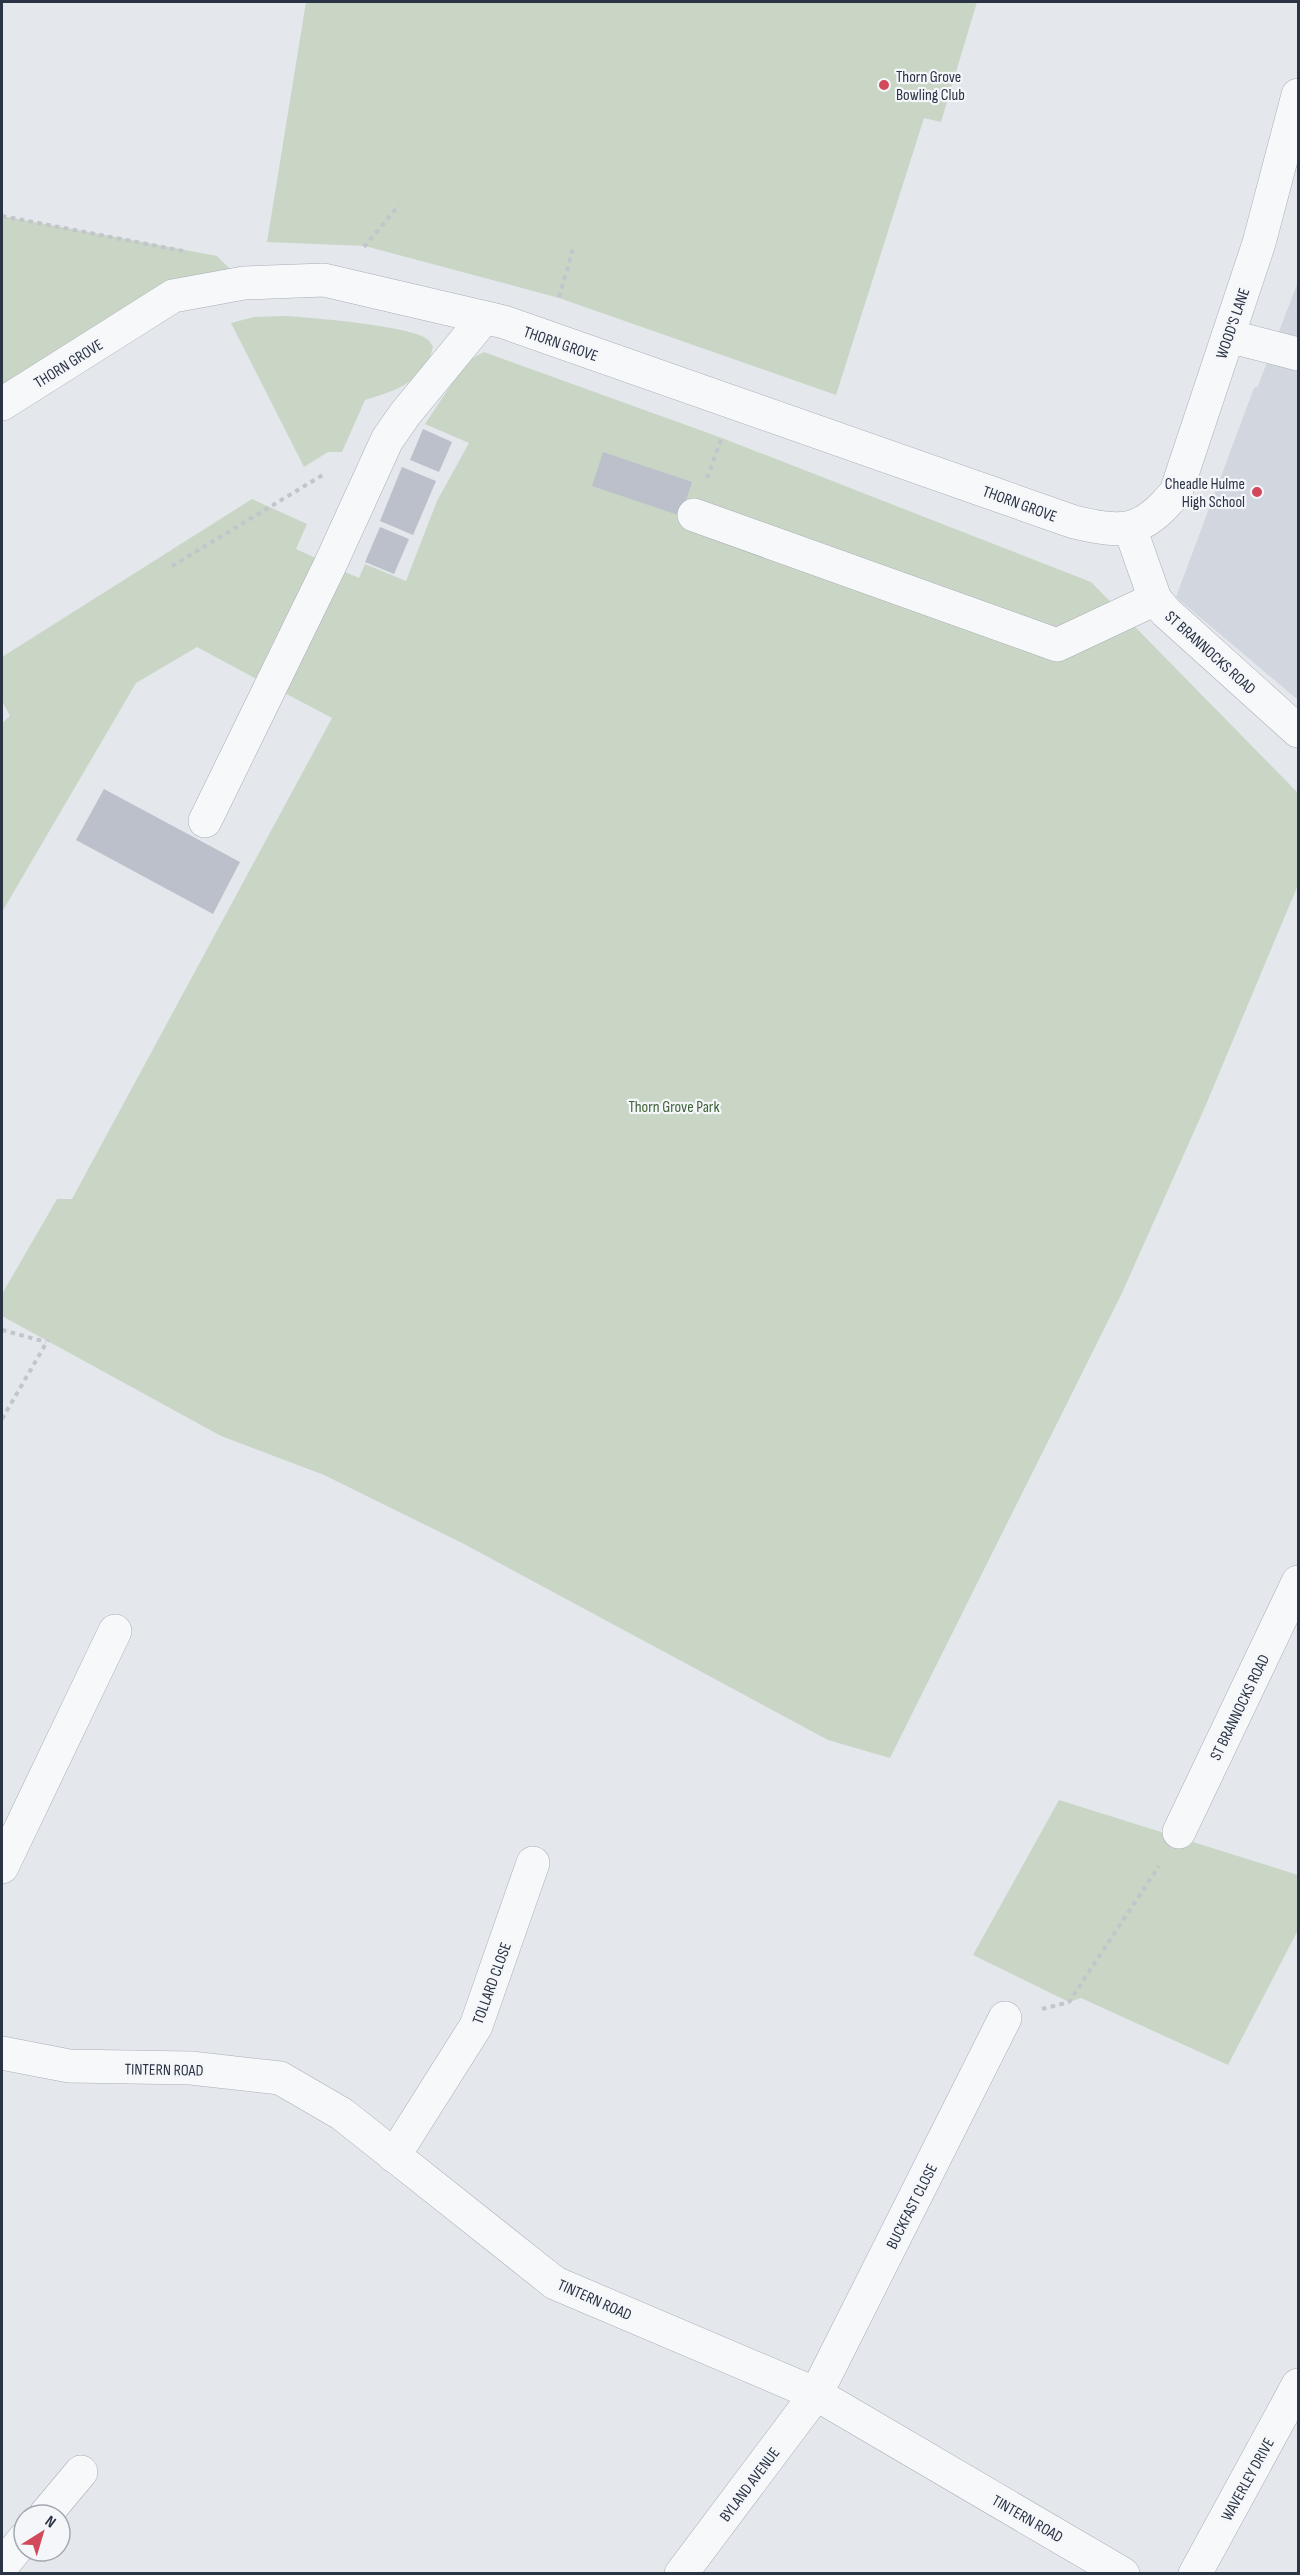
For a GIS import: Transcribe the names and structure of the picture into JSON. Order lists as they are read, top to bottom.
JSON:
{
  "streets": {
    "street": [
      "WOOD'S LANE",
      "THORN GROVE",
      "ST BRANNOCKS ROAD",
      "TOLLARD CLOSE",
      "TINTERN ROAD",
      "BUCKFAST CLOSE",
      "WAVERLEY DRIVE",
      "BYLAND AVENUE"
    ]
  },
  "crossings": [
    ["WOOD'S LANE", "THORN GROVE"],
    ["WOOD'S LANE", "ST BRANNOCKS ROAD"],
    ["THORN GROVE", "ST BRANNOCKS ROAD"],
    ["TOLLARD CLOSE", "TINTERN ROAD"],
    ["TINTERN ROAD", "BUCKFAST CLOSE"],
    ["TINTERN ROAD", "BYLAND AVENUE"],
    ["BUCKFAST CLOSE", "BYLAND AVENUE"]
  ],
  "parks": ["Thorn Grove Park"],
  "places": ["Thorn Grove Bowling Club", "Cheadle Hulme High School"],
  "north": "top right"
}
